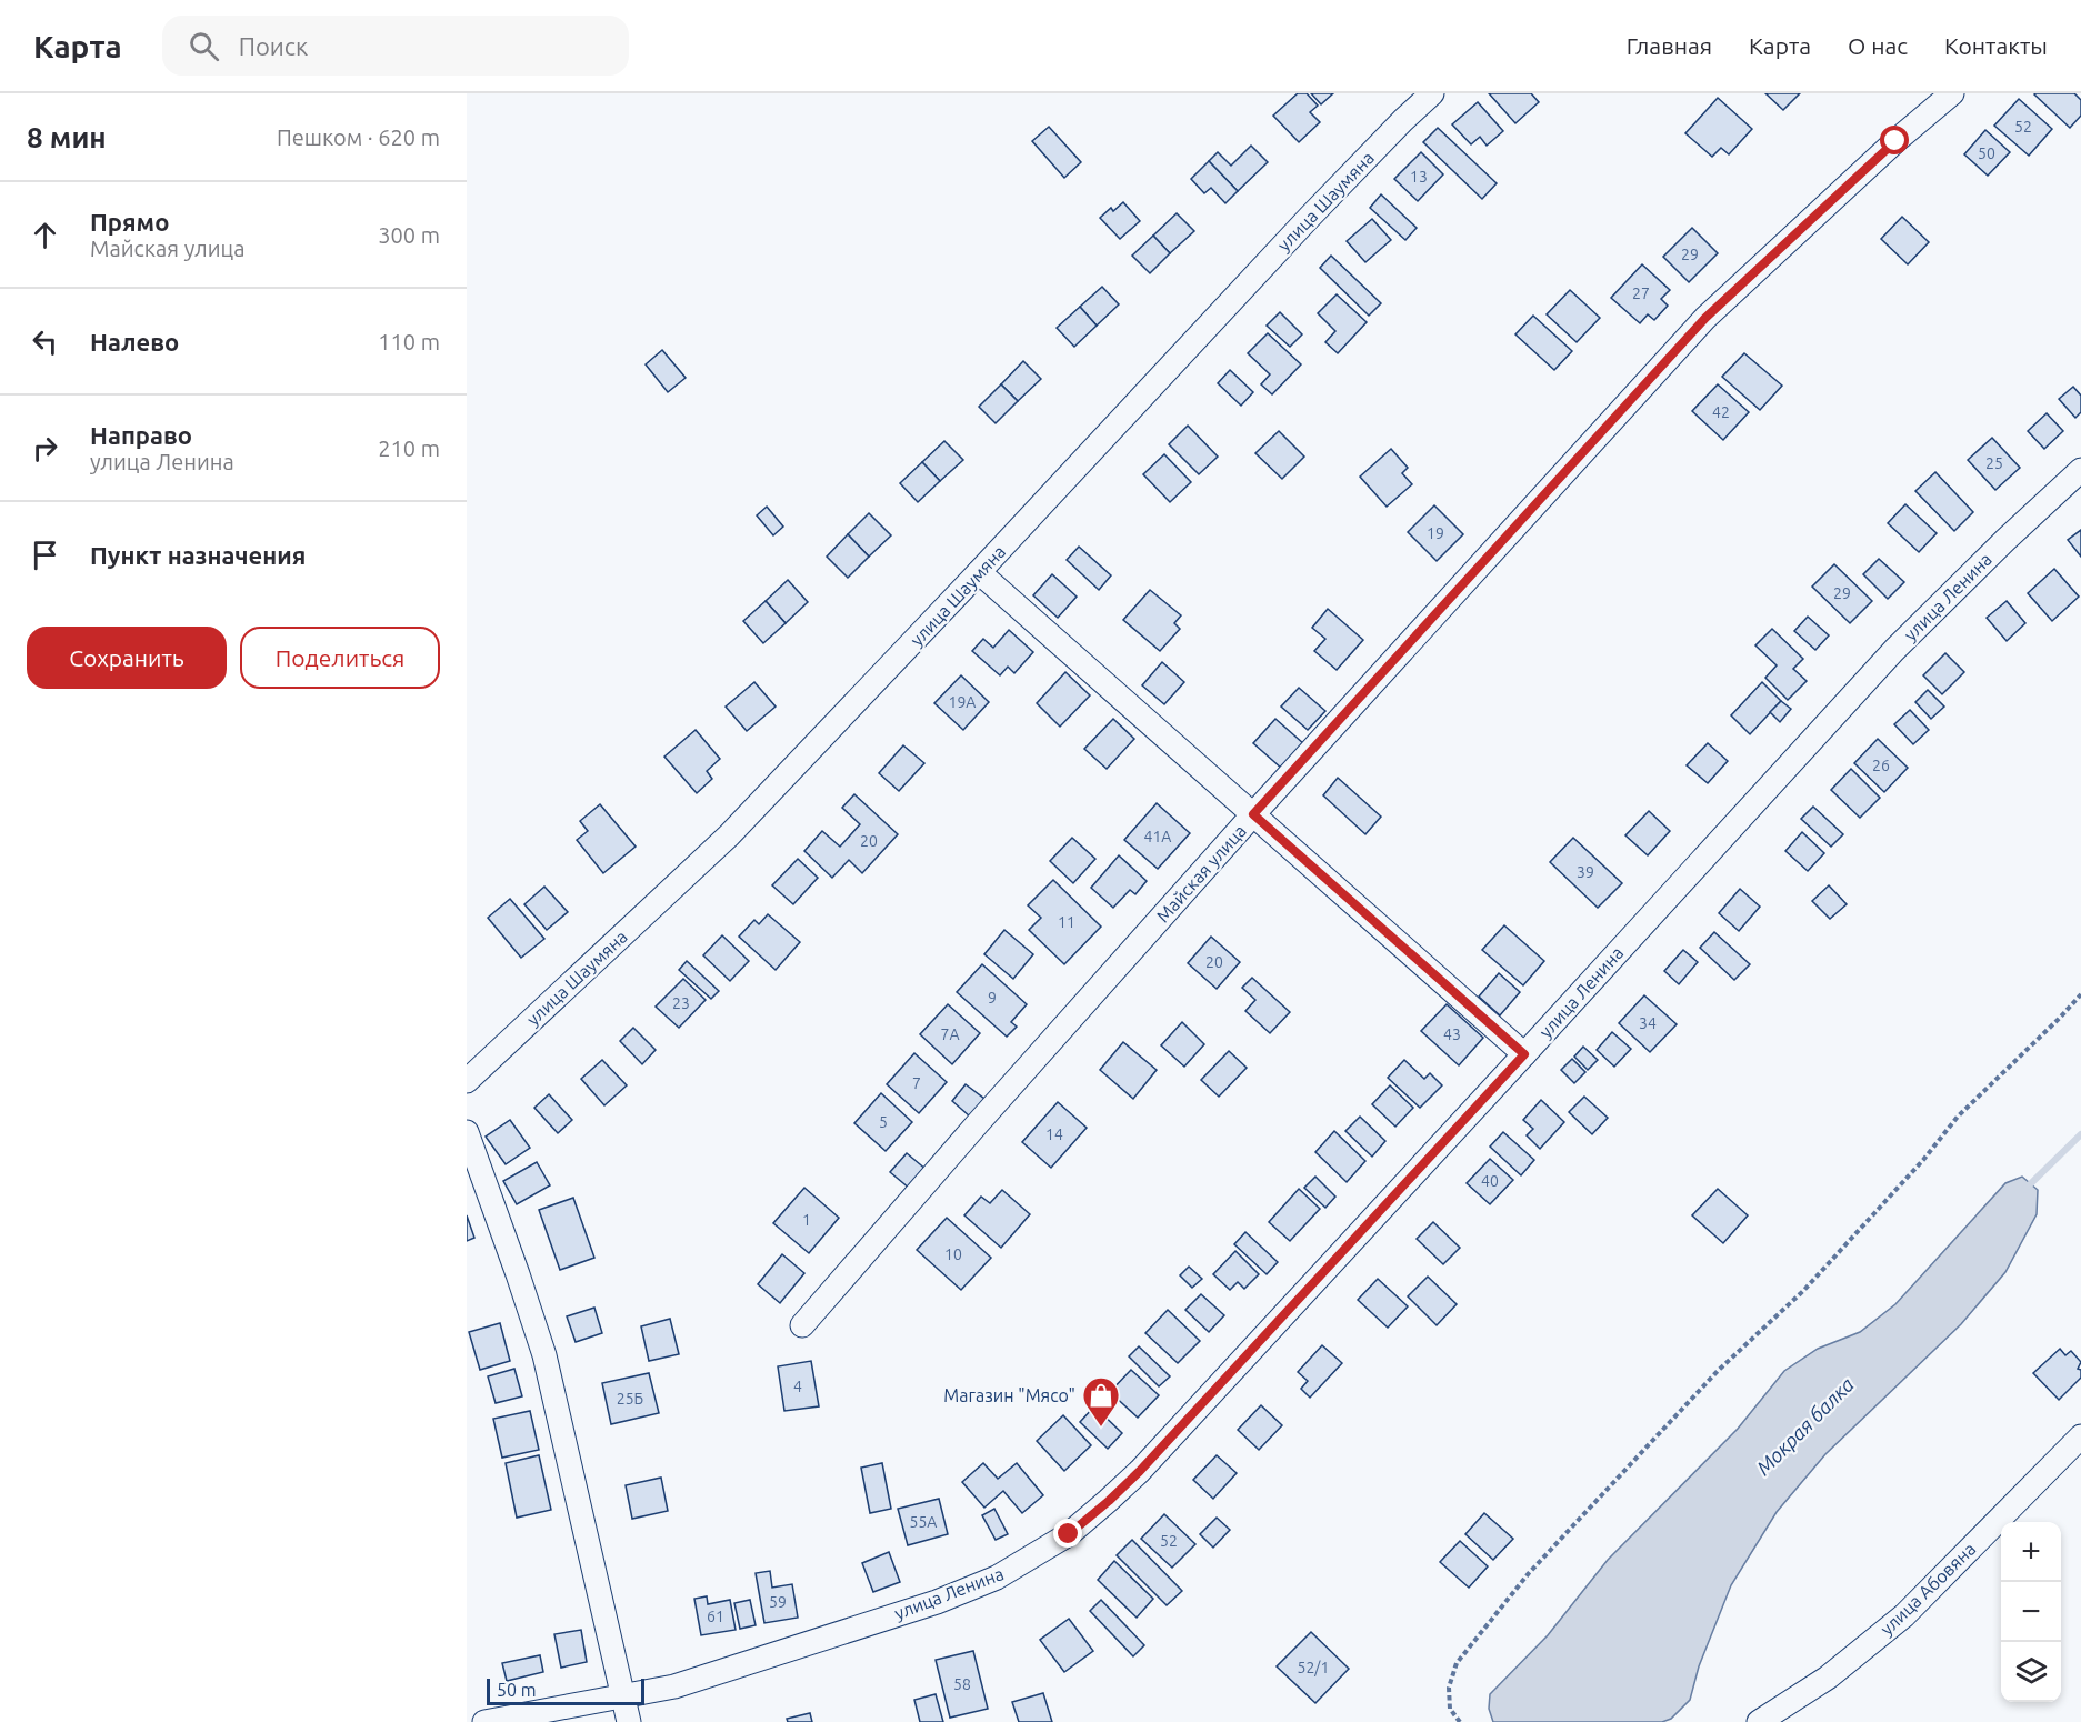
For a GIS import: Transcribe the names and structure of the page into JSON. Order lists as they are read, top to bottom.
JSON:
{
  "streets": {
    "street": [
      "улица Шаумяна",
      "улица Ленина",
      "Майская улица",
      "улица Абовяна"
    ]
  },
  "water": ["Мокрая балка"],
  "places": {
    "shop": ["Магазин \"Мясо\""]
  },
  "house_numbers": [
    "52",
    "50",
    "13",
    "29",
    "27",
    "42",
    "25",
    "19",
    "29",
    "19А",
    "26",
    "41А",
    "20",
    "39",
    "11",
    "20",
    "9",
    "23",
    "34",
    "7А",
    "43",
    "7",
    "5",
    "14",
    "40",
    "1",
    "10",
    "4",
    "25Б",
    "55А",
    "52",
    "59",
    "61",
    "52/1",
    "58"
  ],
  "scale_bar": "50 m",
  "page": {
    "header": "Карта",
    "search": "Поиск",
    "nav": [
      "Главная",
      "Карта",
      "О нас",
      "Контакты"
    ],
    "heading": ["8 мин", "Пешком · 620 m"],
    "list": [
      ["Прямо", "Майская улица", "300 m"],
      ["Налево", "110 m"],
      ["Направо", "улица Ленина", "210 m"],
      "Пункт назначения"
    ],
    "buttons": ["Сохранить", "Поделиться"],
    "map_buttons": ["+", "−"],
    "scale": "50 m"
  }
}
